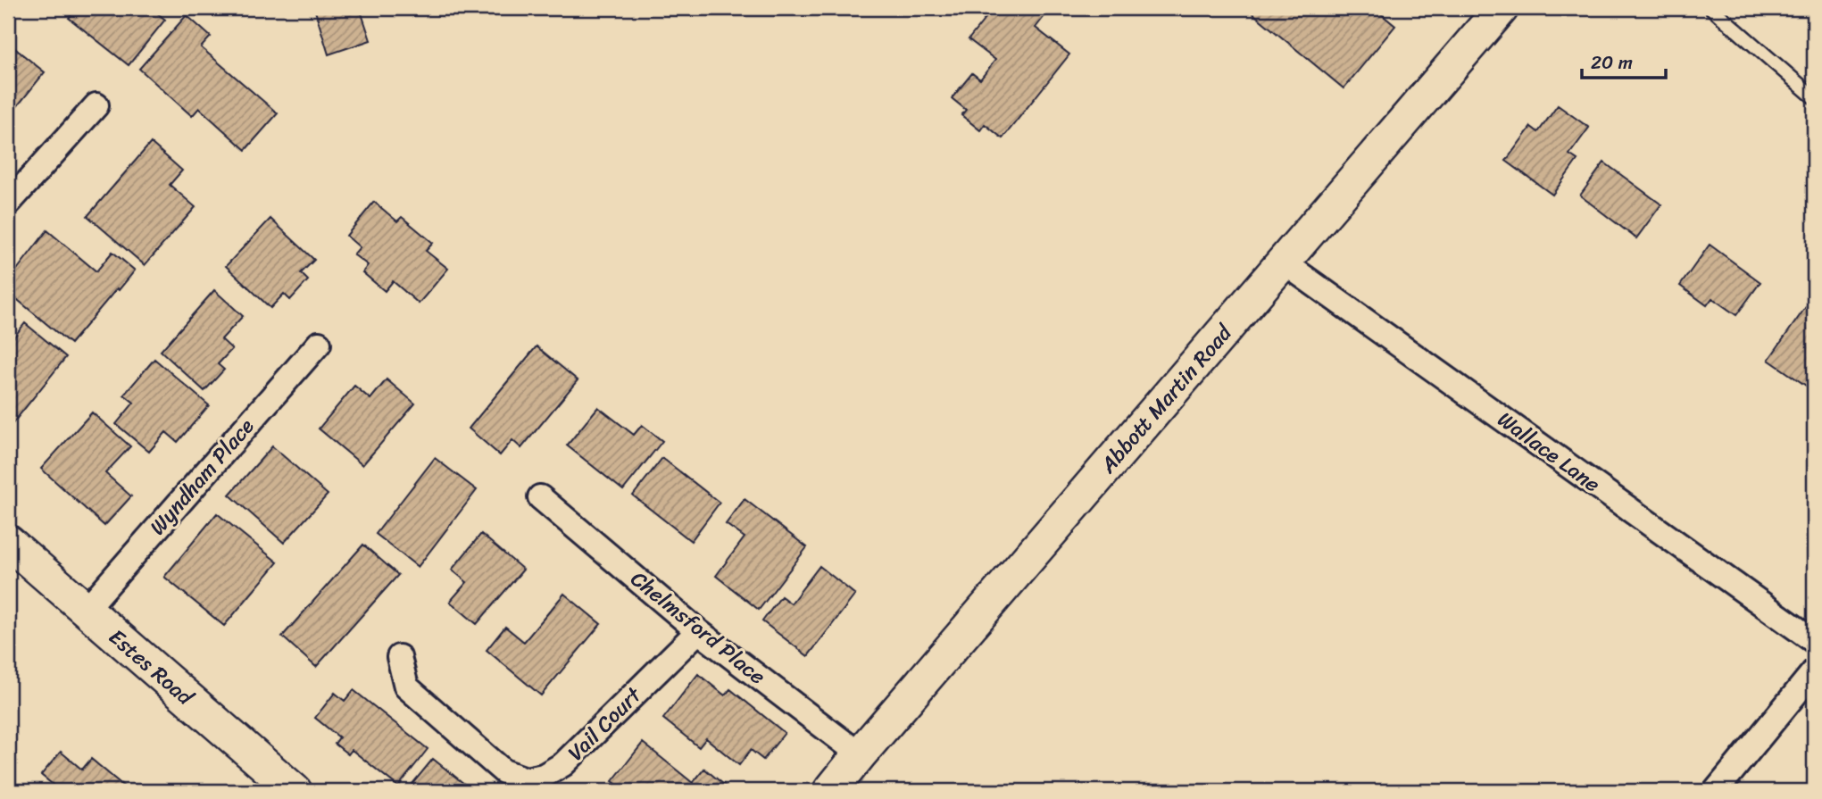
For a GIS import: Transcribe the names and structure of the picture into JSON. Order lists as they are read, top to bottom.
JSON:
{
  "streets": {
    "main road": ["Abbott Martin Road", "Estes Road"],
    "street": [
      "Wallace Lane",
      "Wyndham Place",
      "Chelmsford Place",
      "Vail Court"
    ]
  },
  "crossings": [
    ["Abbott Martin Road", "Wallace Lane"],
    ["Abbott Martin Road", "Chelmsford Place"],
    ["Wyndham Place", "Estes Road"],
    ["Chelmsford Place", "Vail Court"]
  ],
  "scale_bar": "20 m"
}
